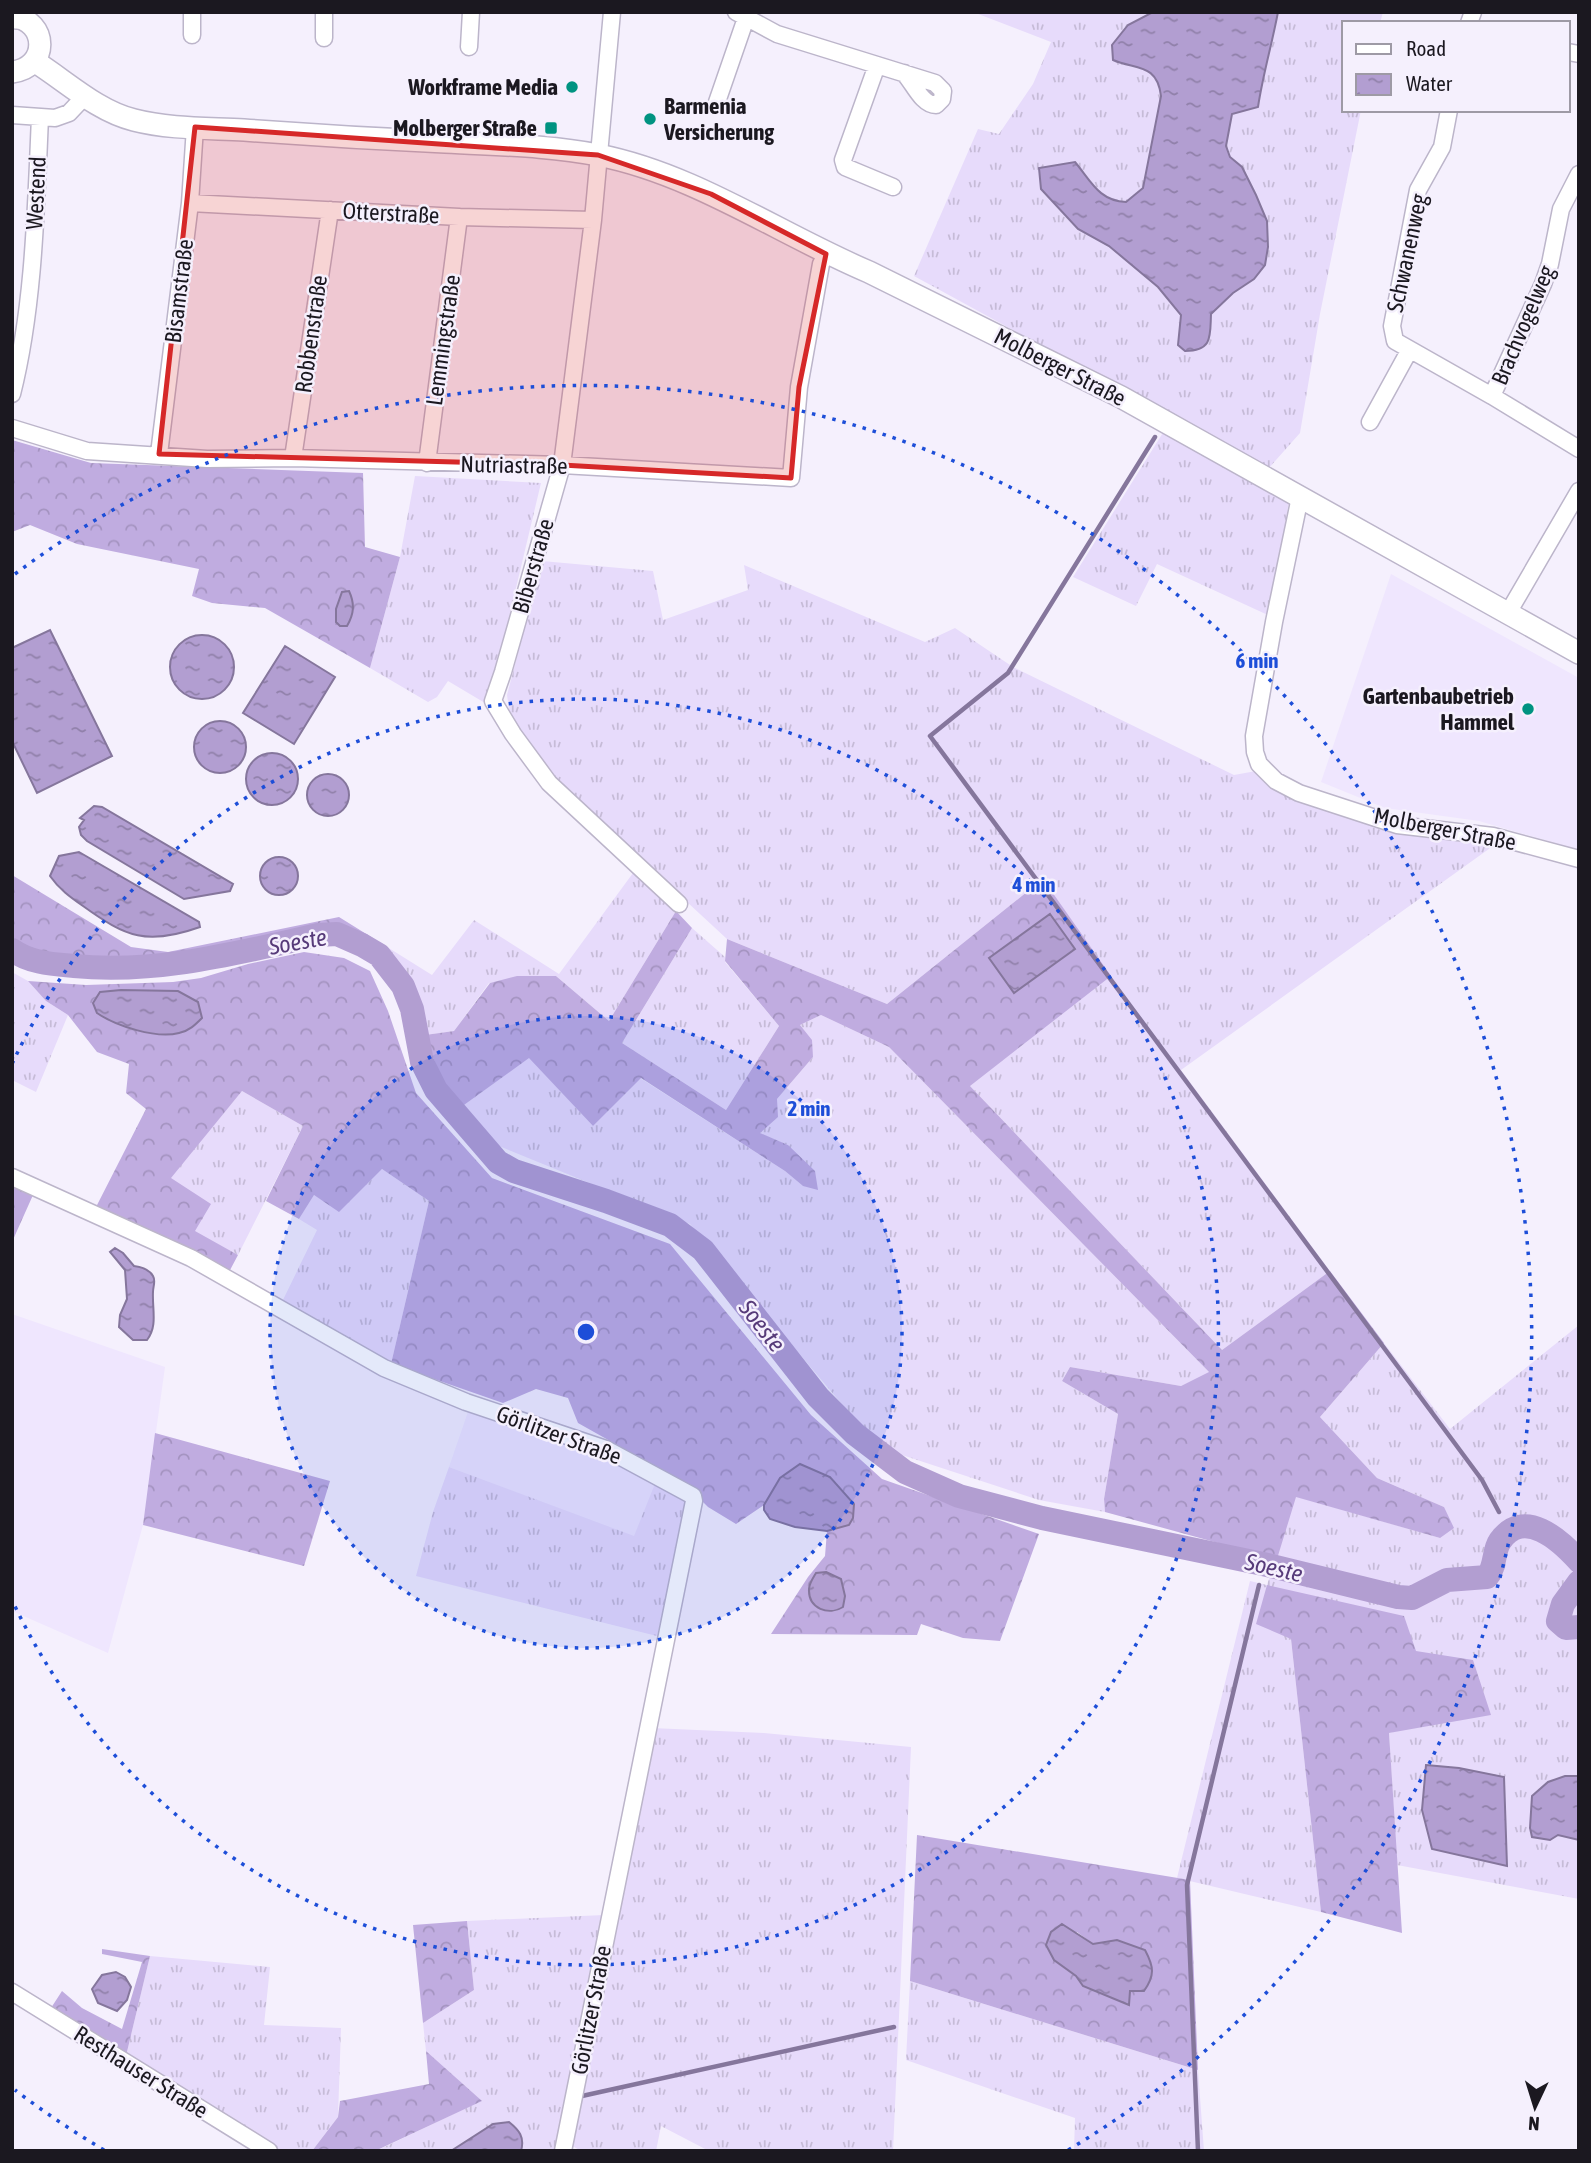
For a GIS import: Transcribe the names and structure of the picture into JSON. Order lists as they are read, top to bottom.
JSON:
{
  "streets": {
    "main road": ["Molberger Straße"],
    "street": [
      "Westend",
      "Otterstraße",
      "Schwanenweg",
      "Bisamstraße",
      "Brachvogelweg",
      "Robbenstraße",
      "Lemmingstraße",
      "Nutriastraße",
      "Biberstraße",
      "Görlitzer Straße",
      "Resthauser Straße"
    ]
  },
  "crossings": [
    ["Otterstraße", "Bisamstraße"],
    ["Otterstraße", "Robbenstraße"],
    ["Otterstraße", "Lemmingstraße"],
    ["Otterstraße", "Biberstraße"],
    ["Bisamstraße", "Molberger Straße"],
    ["Bisamstraße", "Nutriastraße"],
    ["Robbenstraße", "Nutriastraße"],
    ["Lemmingstraße", "Nutriastraße"],
    ["Molberger Straße", "Nutriastraße"],
    ["Molberger Straße", "Biberstraße"],
    ["Nutriastraße", "Biberstraße"]
  ],
  "water": ["Soeste"],
  "places": {
    "other": ["Workframe Media", "Barmenia Versicherung", "Gartenbaubetrieb Hammel"],
    "transit": ["Molberger Straße"]
  },
  "legend": ["Road", "Water"],
  "north": "bottom",
  "rings": ["6 min", "4 min", "2 min"]
}
